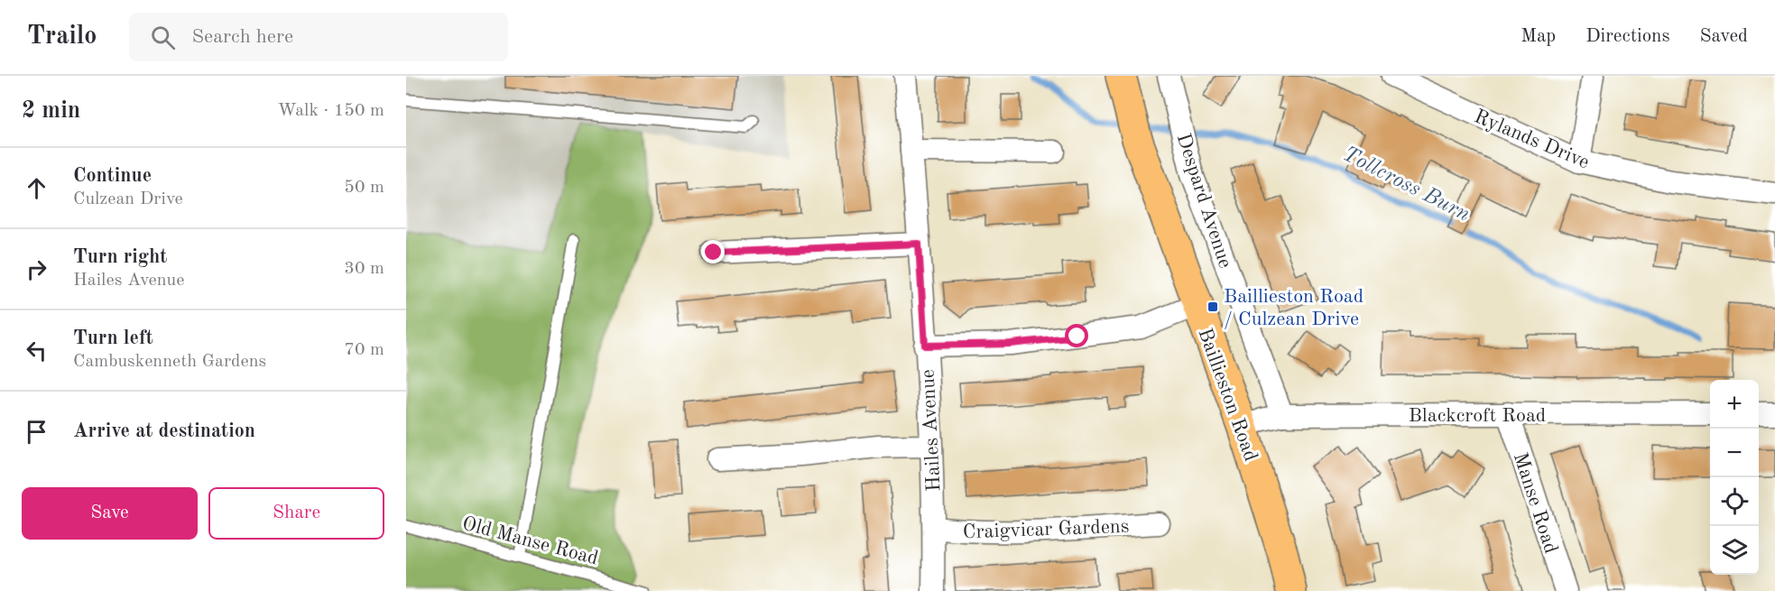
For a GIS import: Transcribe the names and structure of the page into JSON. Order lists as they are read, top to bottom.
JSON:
{
  "streets": {
    "main road": ["Baillieston Road"],
    "street": [
      "Rylands Drive",
      "Despard Avenue",
      "Blackcroft Road",
      "Hailes Avenue",
      "Manse Road",
      "Craigvicar Gardens"
    ],
    "lane": ["Old Manse Road"]
  },
  "crossings": [
    ["Despard Avenue", "Blackcroft Road"],
    ["Baillieston Road", "Blackcroft Road"],
    ["Blackcroft Road", "Manse Road"],
    ["Hailes Avenue", "Craigvicar Gardens"]
  ],
  "water": ["Tollcross Burn"],
  "places": {
    "transit": ["Baillieston Road / Culzean Drive"]
  },
  "page": {
    "header": "Trailo",
    "search": "Search here",
    "nav": ["Map", "Directions", "Saved"],
    "heading": ["2 min", "Walk · 150 m"],
    "list": [
      ["Continue", "Culzean Drive", "50 m"],
      ["Turn right", "Hailes Avenue", "30 m"],
      ["Turn left", "Cambuskenneth Gardens", "70 m"],
      "Arrive at destination"
    ],
    "map_buttons": ["+", "−"],
    "buttons": ["Save", "Share"]
  }
}
